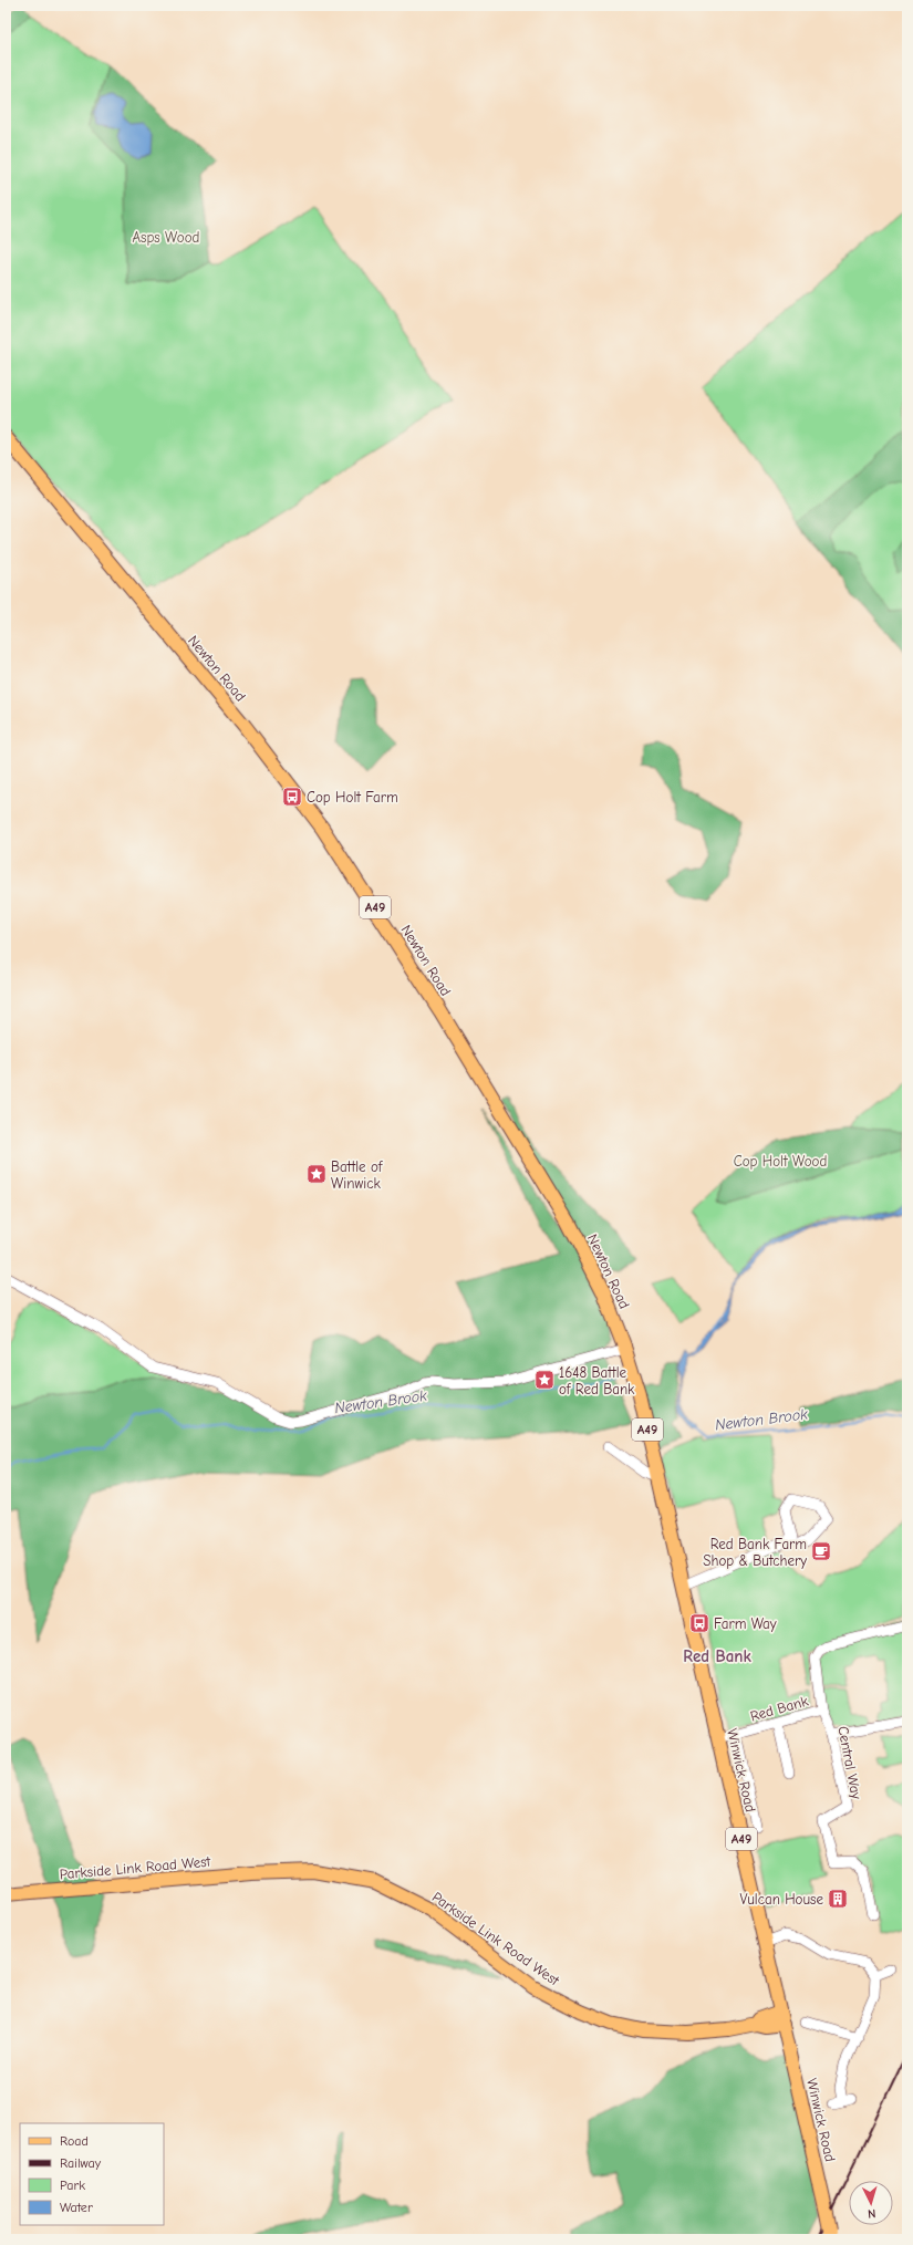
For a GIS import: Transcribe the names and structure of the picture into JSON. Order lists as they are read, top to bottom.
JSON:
{
  "streets": {
    "main road": [
      "Newton Road",
      "A49",
      "Winwick Road",
      "Parkside Link Road West"
    ],
    "street": ["Red Bank", "Central Way"]
  },
  "crossings": [
    ["Newton Road", "Winwick Road"],
    ["Red Bank", "Central Way"],
    ["Red Bank", "Winwick Road"],
    ["Winwick Road", "Parkside Link Road West"]
  ],
  "districts": ["Red Bank"],
  "water": ["Newton Brook"],
  "parks": ["Asps Wood", "Cop Holt Wood"],
  "places": {
    "bus stop": ["Cop Holt Farm", "Farm Way"],
    "place": ["Battle of Winwick", "1648 Battle of Red Bank"],
    "cafe": ["Red Bank Farm Shop & Butchery"],
    "building": ["Vulcan House"]
  },
  "legend": [
    "Road",
    "Railway",
    "Park",
    "Water"
  ],
  "north": "bottom"
}
